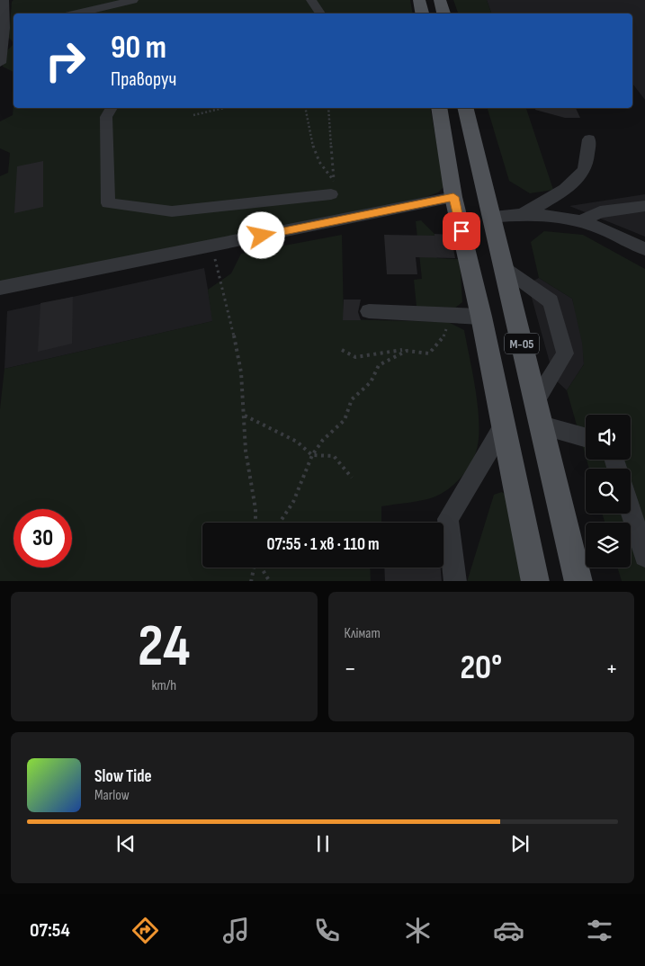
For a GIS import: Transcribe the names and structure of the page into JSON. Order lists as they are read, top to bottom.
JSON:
{
  "streets": {
    "main road": ["М-05"]
  },
  "page": {
    "turn": ["90 m", "Праворуч"],
    "limit": "30",
    "trip": "07:55 · 1 хв · 110 m",
    "tile": [
      ["24", "km/h"],
      "Клімат"
    ],
    "heat": ["−", "20°", "+"],
    "song": ["Slow Tide", "Marlow"],
    "tabs": "07:54"
  }
}
